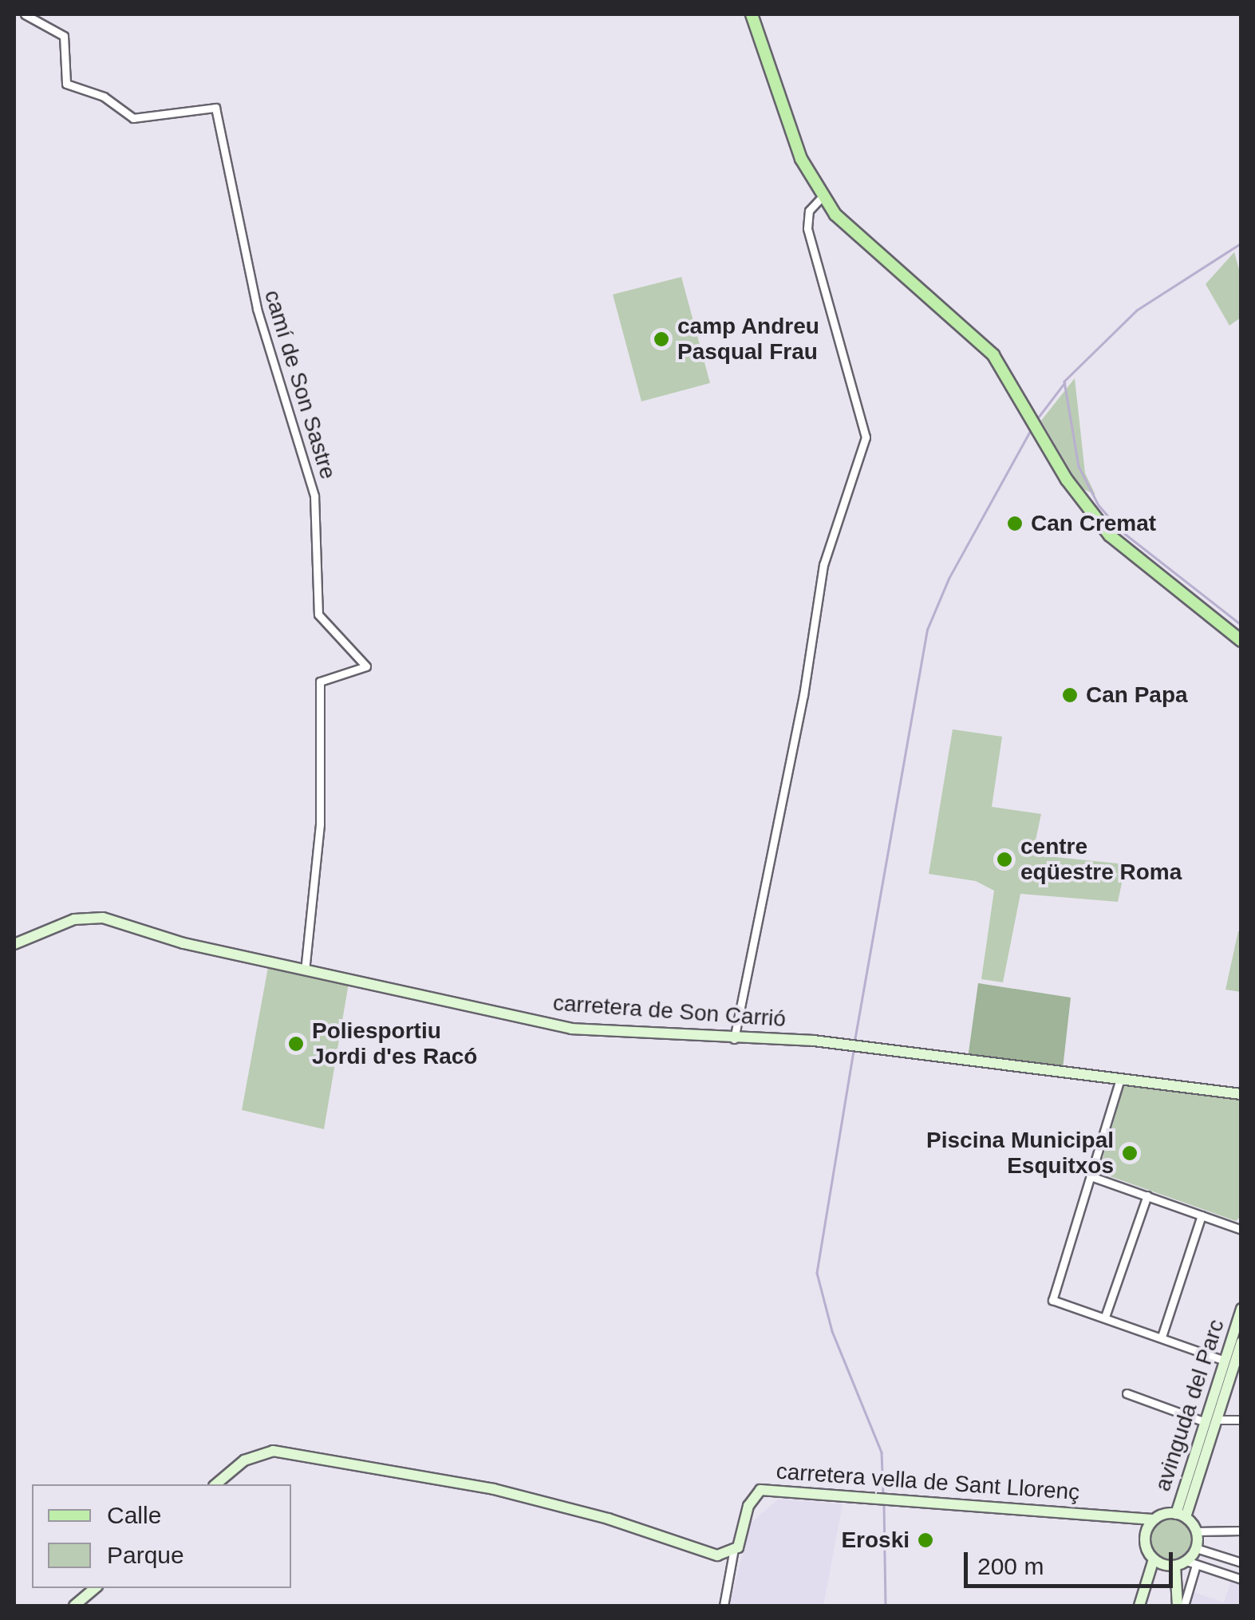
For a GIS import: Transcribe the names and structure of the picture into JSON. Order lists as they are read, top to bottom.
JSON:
{
  "streets": {
    "street": [
      "camí de Son Sastre",
      "carretera de Son Carrió",
      "avinguda del Parc",
      "carretera vella de Sant Llorenç"
    ]
  },
  "crossings": [
    ["camí de Son Sastre", "carretera de Son Carrió"],
    ["avinguda del Parc", "carretera vella de Sant Llorenç"]
  ],
  "places": [
    "camp Andreu Pasqual Frau",
    "Can Cremat",
    "Can Papa",
    "centre eqüestre Roma",
    "Poliesportiu Jordi d'es Racó",
    "Piscina Municipal Esquitxos",
    "Eroski"
  ],
  "legend": ["Calle", "Parque"],
  "scale_bar": "200 m"
}
